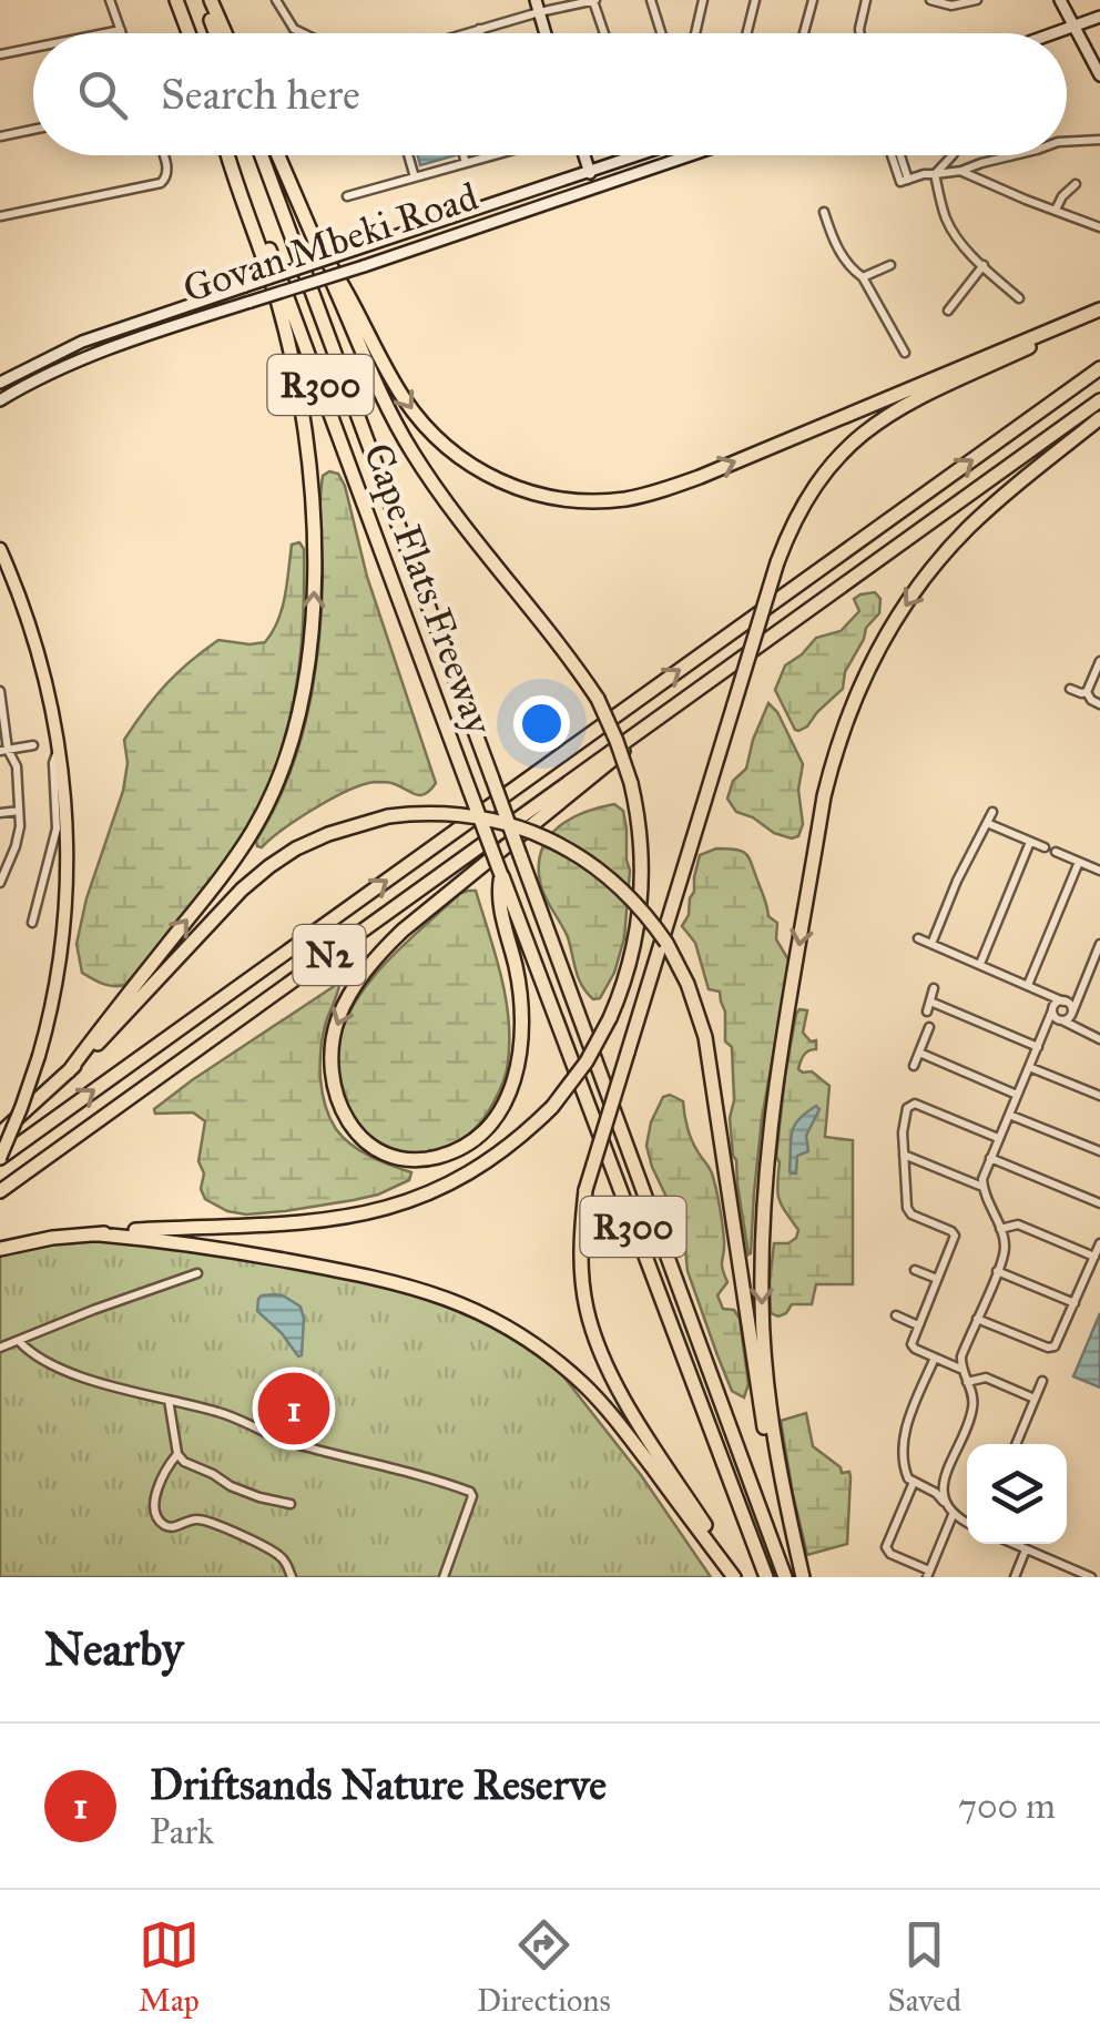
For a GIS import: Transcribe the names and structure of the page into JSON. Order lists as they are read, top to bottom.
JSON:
{
  "streets": {
    "highway": ["R300", "Cape Flats Freeway", "N2"],
    "main road": ["Govan Mbeki Road"]
  },
  "crossings": [
    ["R300", "Cape Flats Freeway"]
  ],
  "page": {
    "search": "Search here",
    "pins": "1",
    "heading": "Nearby",
    "list": [
      {
        "mark": "1",
        "name": "Driftsands Nature Reserve",
        "note": "Park",
        "value": "700 m"
      }
    ],
    "nav": ["Map", "Directions", "Saved"]
  }
}
